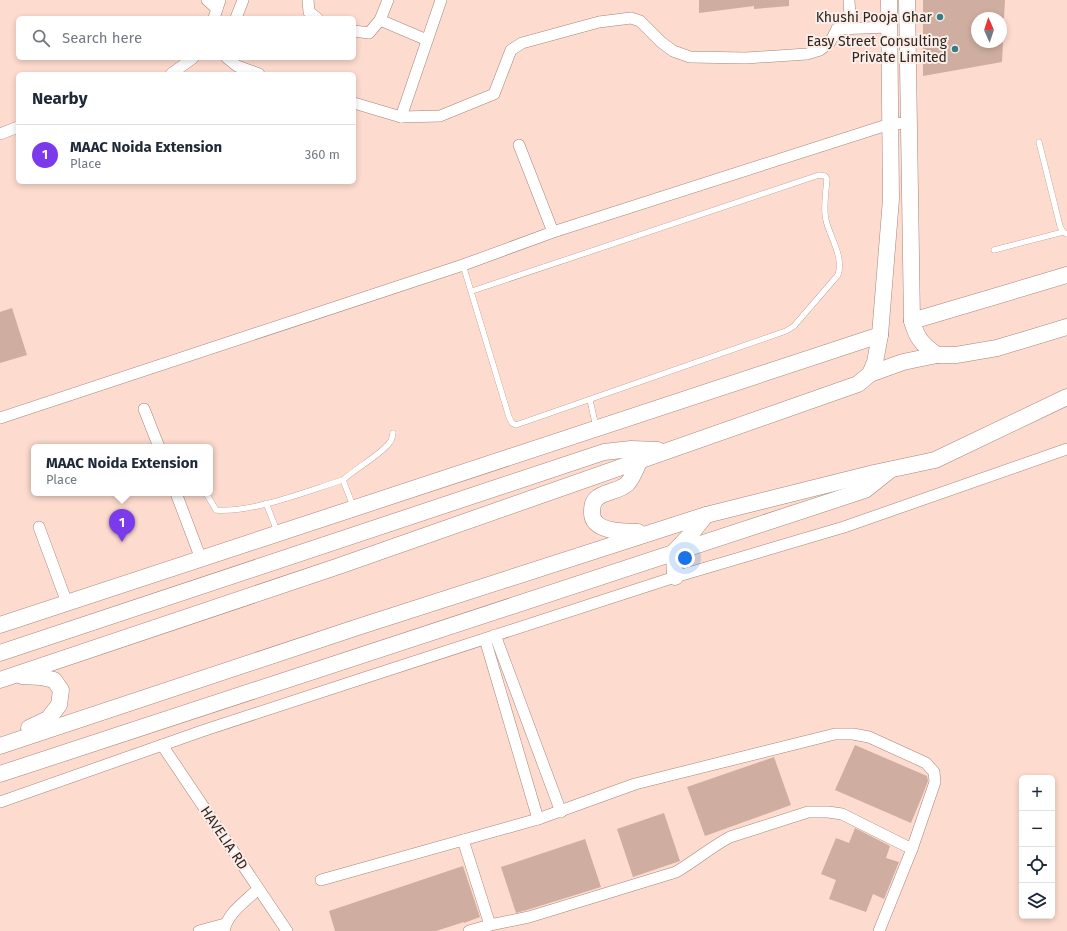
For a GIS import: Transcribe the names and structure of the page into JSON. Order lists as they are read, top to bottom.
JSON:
{
  "streets": {
    "street": ["HAVELIA RD"]
  },
  "places": ["Khushi Pooja Ghar", "Easy Street Consulting Private Limited"],
  "north": "top",
  "page": {
    "search": "Search here",
    "heading": "Nearby",
    "list": [
      {
        "mark": "1",
        "name": "MAAC Noida Extension",
        "note": "Place",
        "value": "360 m"
      }
    ],
    "popup": ["MAAC Noida Extension", "Place"],
    "pins": "1",
    "map_buttons": ["+", "−"]
  }
}
